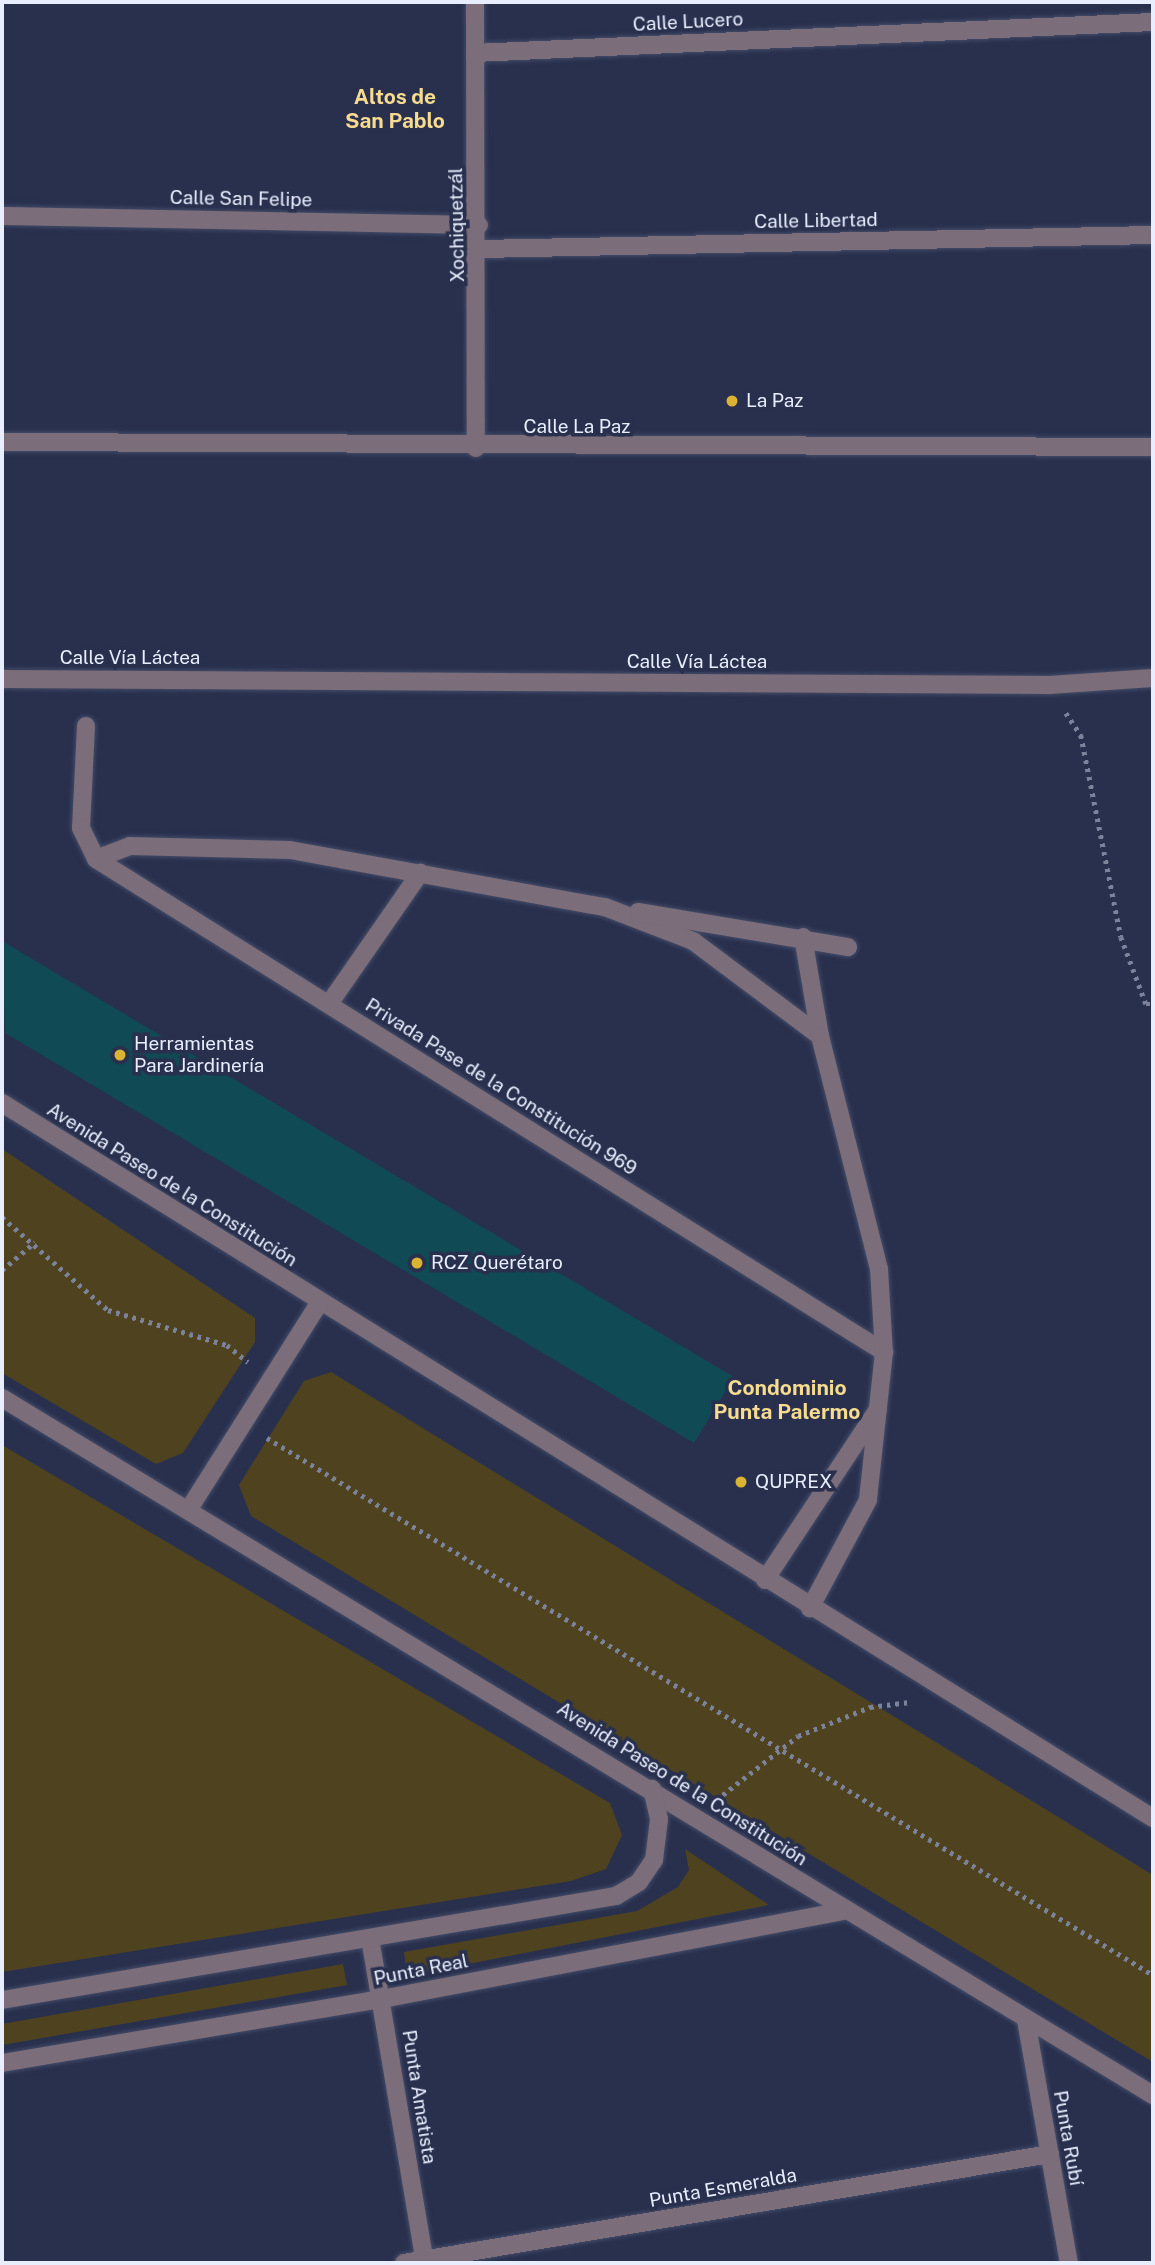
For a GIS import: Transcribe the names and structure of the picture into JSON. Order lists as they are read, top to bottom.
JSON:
{
  "streets": {
    "street": [
      "Calle Lucero",
      "Calle San Felipe",
      "Calle Libertad",
      "Xochiquetzál",
      "Calle La Paz",
      "Calle Vía Láctea",
      "Privada Pase de la Constitución 969",
      "Avenida Paseo de la Constitución",
      "Punta Real",
      "Punta Amatista",
      "Punta Rubí",
      "Punta Esmeralda"
    ]
  },
  "crossings": [
    ["Calle Lucero", "Xochiquetzál"],
    ["Calle San Felipe", "Xochiquetzál"],
    ["Calle Libertad", "Xochiquetzál"],
    ["Xochiquetzál", "Calle La Paz"],
    ["Avenida Paseo de la Constitución", "Punta Real"],
    ["Avenida Paseo de la Constitución", "Punta Rubí"],
    ["Punta Real", "Punta Amatista"],
    ["Punta Amatista", "Punta Esmeralda"],
    ["Punta Rubí", "Punta Esmeralda"]
  ],
  "districts": ["Altos de San Pablo", "Condominio Punta Palermo"],
  "places": [
    "La Paz",
    "Herramientas Para Jardinería",
    "RCZ Querétaro",
    "QUPREX"
  ]
}
